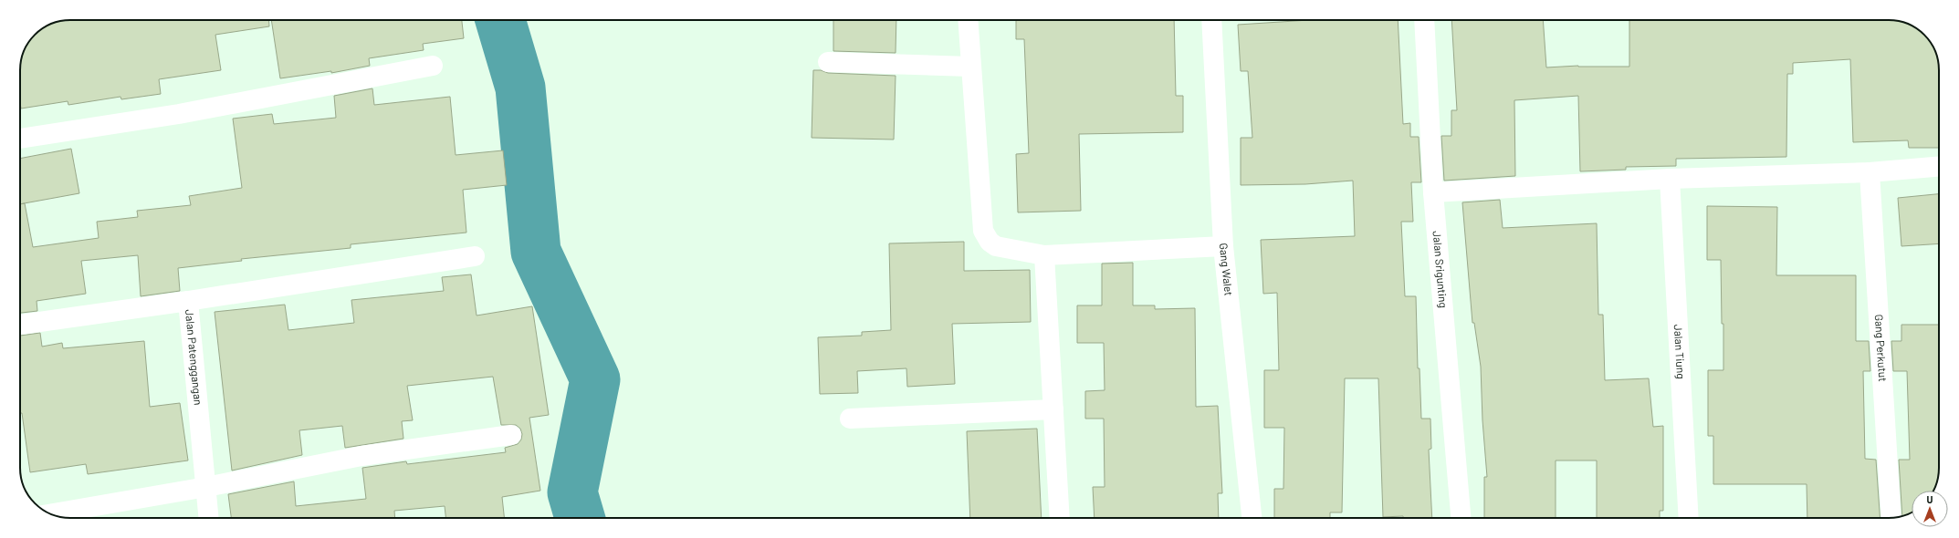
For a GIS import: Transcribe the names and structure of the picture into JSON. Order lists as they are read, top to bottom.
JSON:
{
  "streets": {
    "street": [
      "Gang Walet",
      "Jalan Srigunting",
      "Gang Perkutut",
      "Jalan Tiung",
      "Jalan Patenggangan"
    ]
  },
  "north": "top"
}
